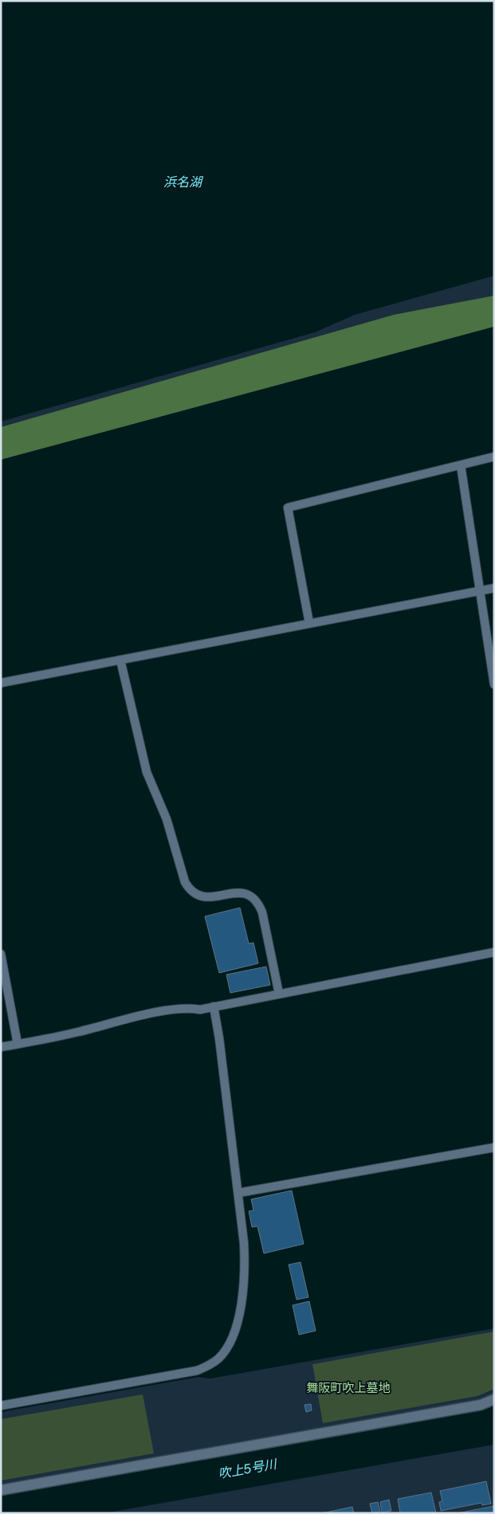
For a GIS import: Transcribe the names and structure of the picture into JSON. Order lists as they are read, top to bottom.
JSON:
{
  "water": ["浜名湖", "吹上5号川"],
  "parks": ["舞阪町吹上墓地"]
}
